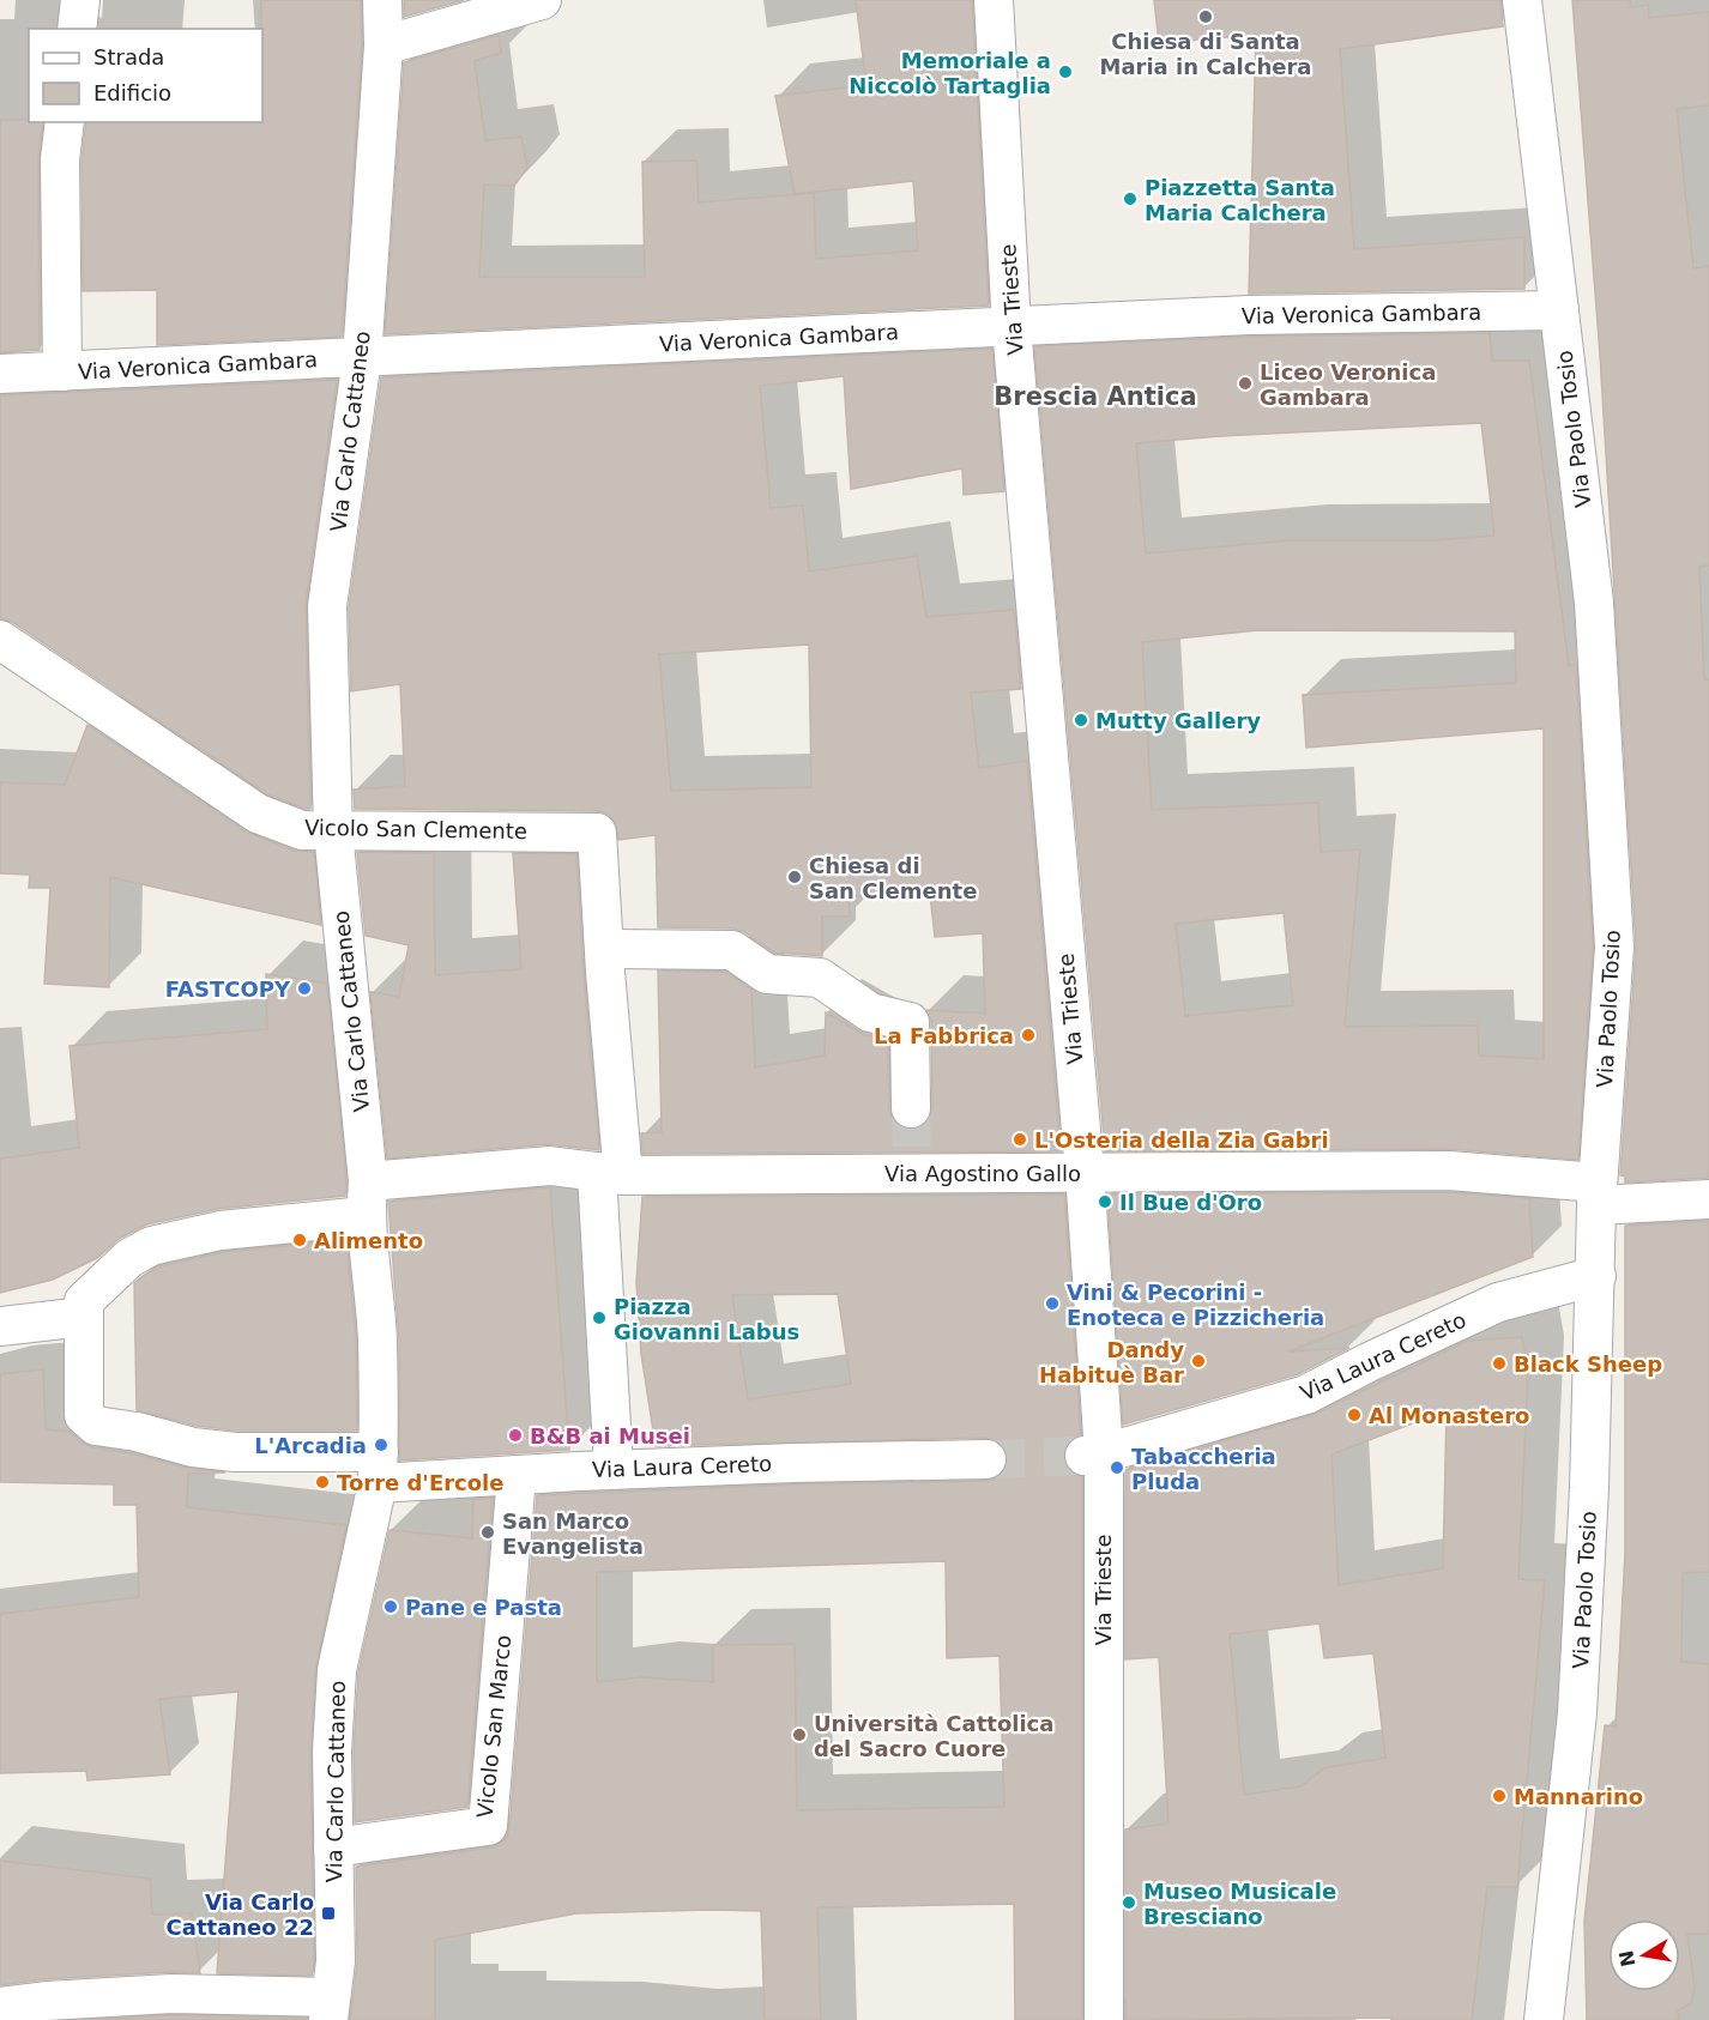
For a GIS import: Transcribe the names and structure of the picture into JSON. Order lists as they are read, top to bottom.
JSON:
{
  "streets": {
    "street": [
      "Via Trieste",
      "Via Veronica Gambara",
      "Via Paolo Tosio",
      "Via Carlo Cattaneo",
      "Vicolo San Clemente",
      "Via Agostino Gallo",
      "Via Laura Cereto",
      "Vicolo San Marco"
    ]
  },
  "crossings": [
    ["Via Trieste", "Via Veronica Gambara"],
    ["Via Trieste", "Via Agostino Gallo"],
    ["Via Trieste", "Via Laura Cereto"],
    ["Via Veronica Gambara", "Via Paolo Tosio"],
    ["Via Veronica Gambara", "Via Carlo Cattaneo"],
    ["Via Paolo Tosio", "Via Agostino Gallo"],
    ["Via Paolo Tosio", "Via Laura Cereto"],
    ["Via Carlo Cattaneo", "Vicolo San Clemente"],
    ["Via Carlo Cattaneo", "Via Agostino Gallo"],
    ["Via Carlo Cattaneo", "Via Laura Cereto"],
    ["Via Carlo Cattaneo", "Vicolo San Marco"],
    ["Vicolo San Clemente", "Via Agostino Gallo"],
    ["Via Agostino Gallo", "Via Laura Cereto"],
    ["Via Laura Cereto", "Vicolo San Marco"]
  ],
  "districts": ["Brescia Antica"],
  "places": {
    "other": [
      "Chiesa di Santa Maria in Calchera",
      "Memoriale a Niccolò Tartaglia",
      "Piazzetta Santa Maria Calchera",
      "Liceo Veronica Gambara",
      "Mutty Gallery",
      "Chiesa di San Clemente",
      "FASTCOPY",
      "La Fabbrica",
      "L'Osteria della Zia Gabri",
      "Il Bue d'Oro",
      "Alimento",
      "Vini & Pecorini - Enoteca e Pizzicheria",
      "Piazza Giovanni Labus",
      "Dandy Habituè Bar",
      "Black Sheep",
      "Al Monastero",
      "B&B ai Musei",
      "L'Arcadia",
      "Tabaccheria Pluda",
      "Torre d'Ercole",
      "San Marco Evangelista",
      "Pane e Pasta",
      "Università Cattolica del Sacro Cuore",
      "Mannarino",
      "Museo Musicale Bresciano"
    ],
    "transit": ["Via Carlo Cattaneo 22"]
  },
  "legend": ["Strada", "Edificio"],
  "north": "left"
}
